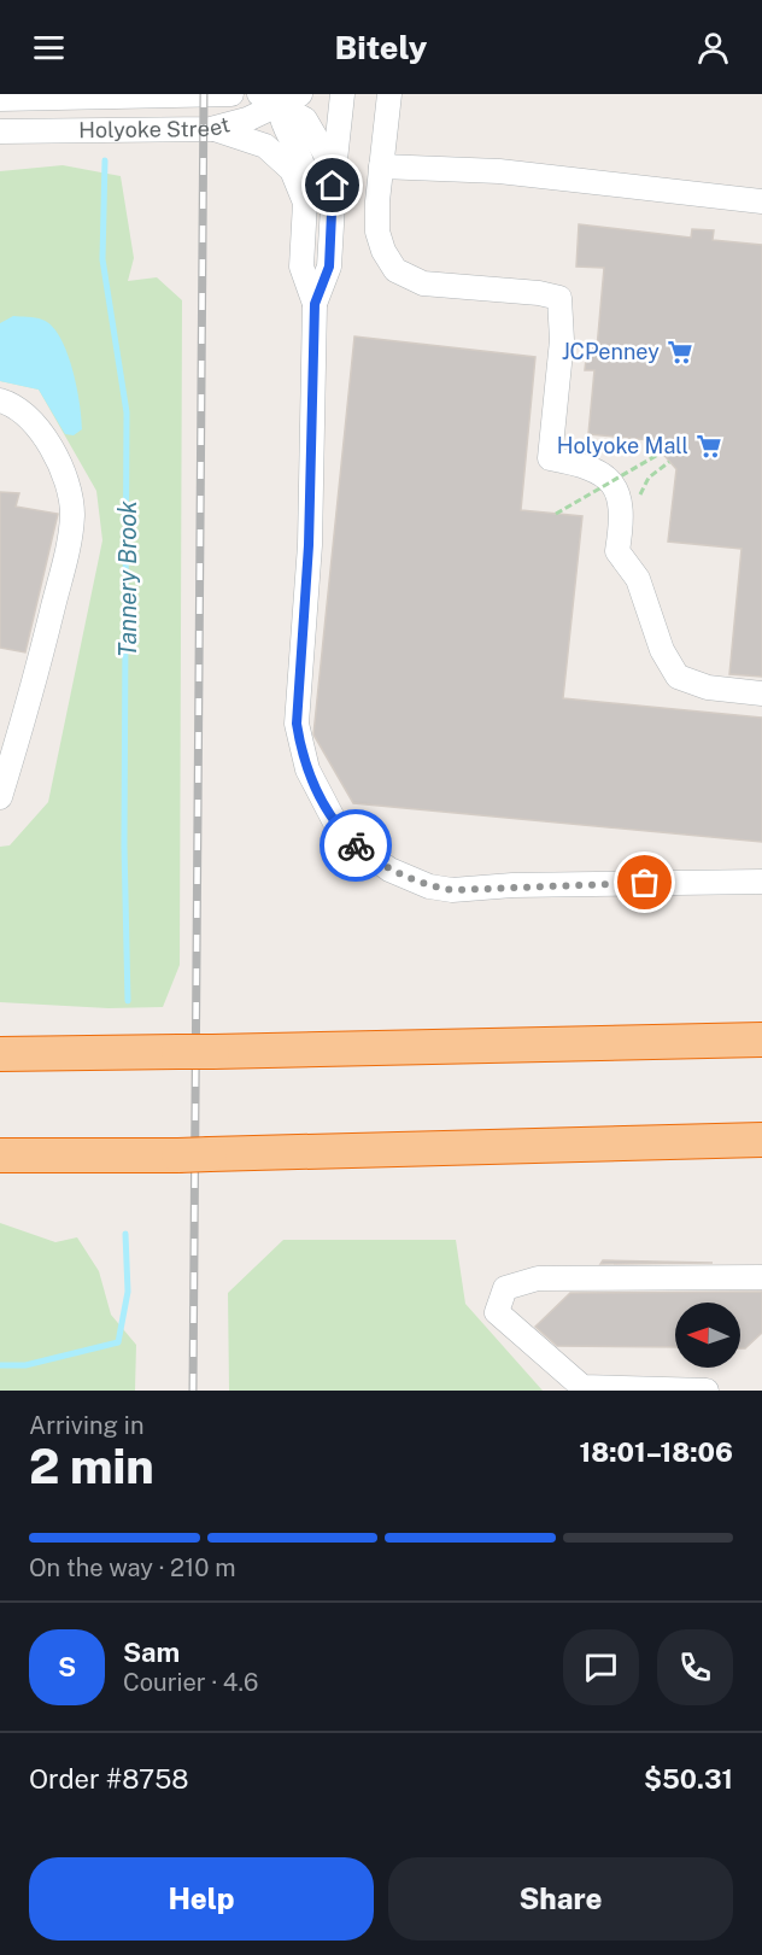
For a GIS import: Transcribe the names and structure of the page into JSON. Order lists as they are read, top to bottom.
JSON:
{
  "streets": {
    "street": ["Holyoke Street"]
  },
  "water": ["Tannery Brook"],
  "places": {
    "supermarket": ["JCPenney", "Holyoke Mall"]
  },
  "north": "left",
  "page": {
    "header": "Bitely",
    "heading": ["2 min", "Arriving in", "18:01–18:06"],
    "panel": [
      "Sam",
      "Courier · 4.6",
      "Order #8758",
      "$50.31"
    ],
    "bar": "On the way · 210 m",
    "round": "S",
    "buttons": ["Help", "Share"]
  }
}
